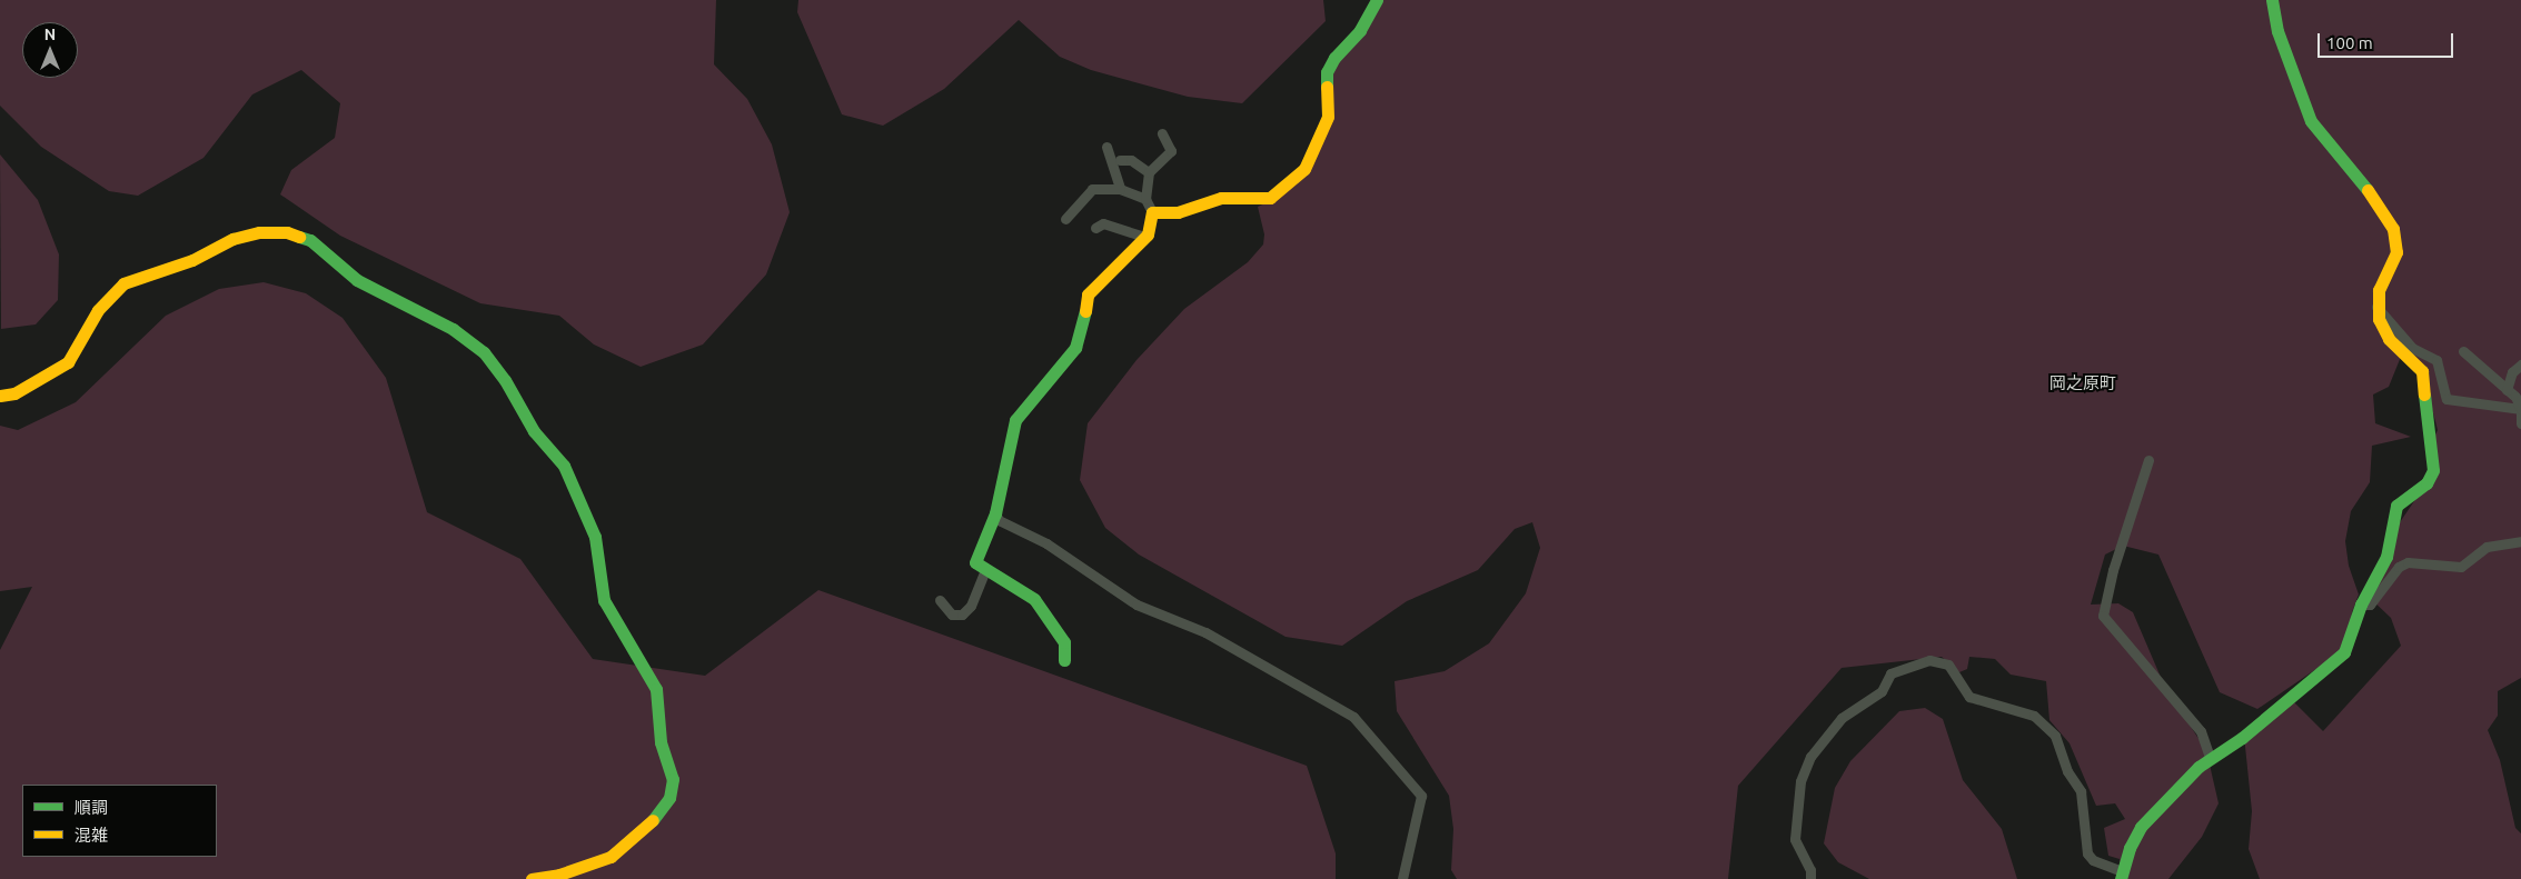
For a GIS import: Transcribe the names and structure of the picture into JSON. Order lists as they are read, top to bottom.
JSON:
{
  "districts": ["岡之原町"],
  "legend": ["順調", "混雑"],
  "scale_bar": "100 m",
  "north": "top"
}
